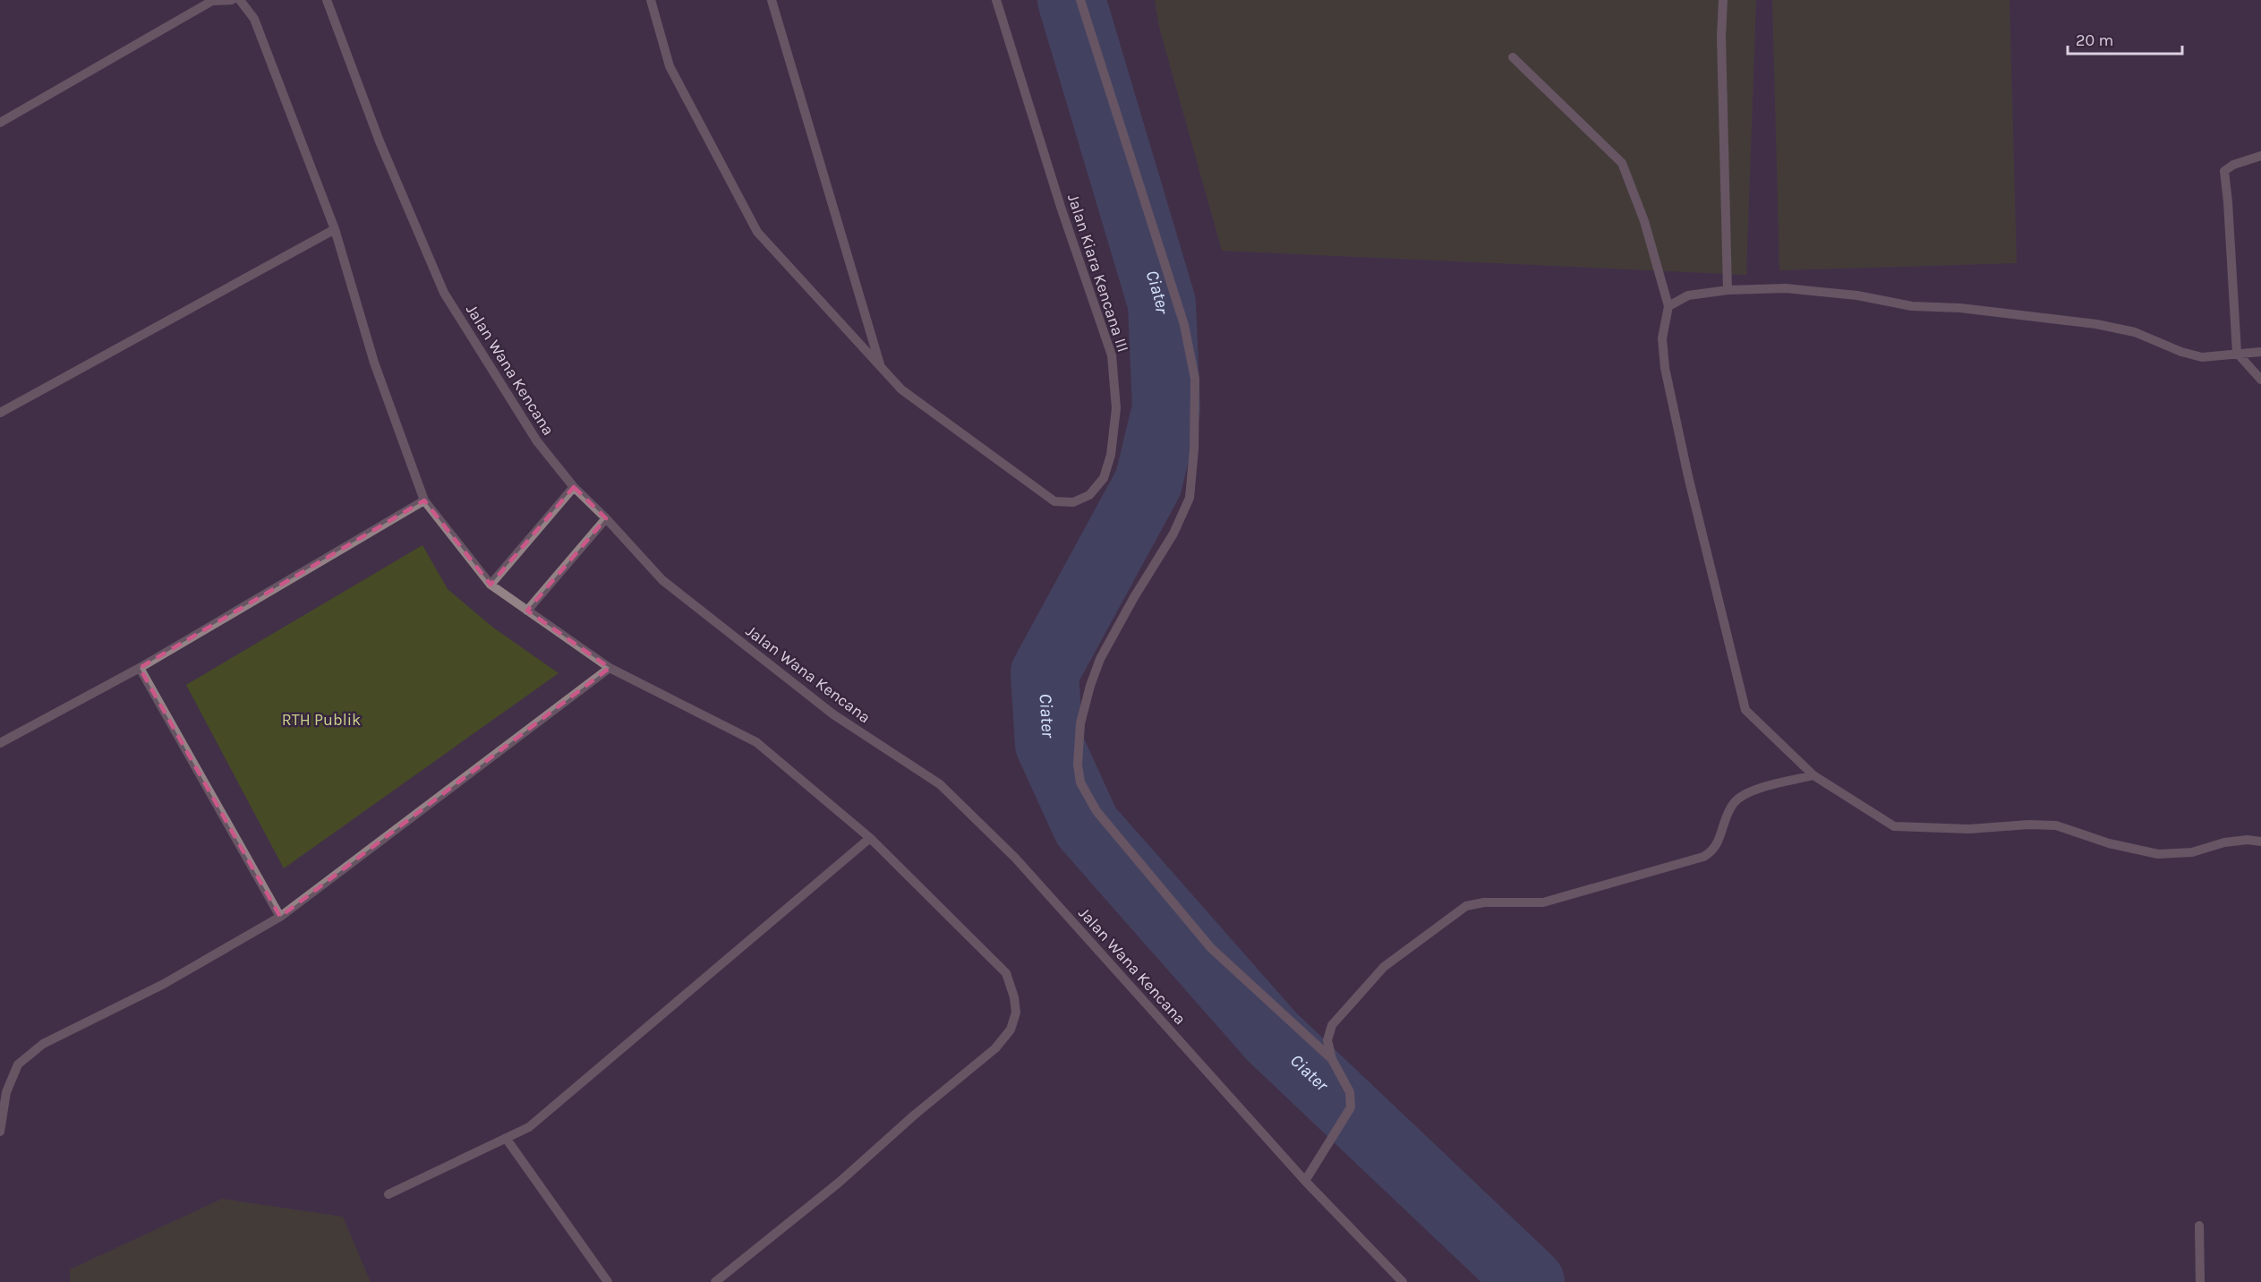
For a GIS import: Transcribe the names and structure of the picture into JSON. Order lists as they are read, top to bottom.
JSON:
{
  "streets": {
    "street": ["Jalan Kiara Kencana III", "Jalan Wana Kencana"]
  },
  "water": ["Ciater"],
  "parks": ["RTH Publik"],
  "scale_bar": "20 m"
}
